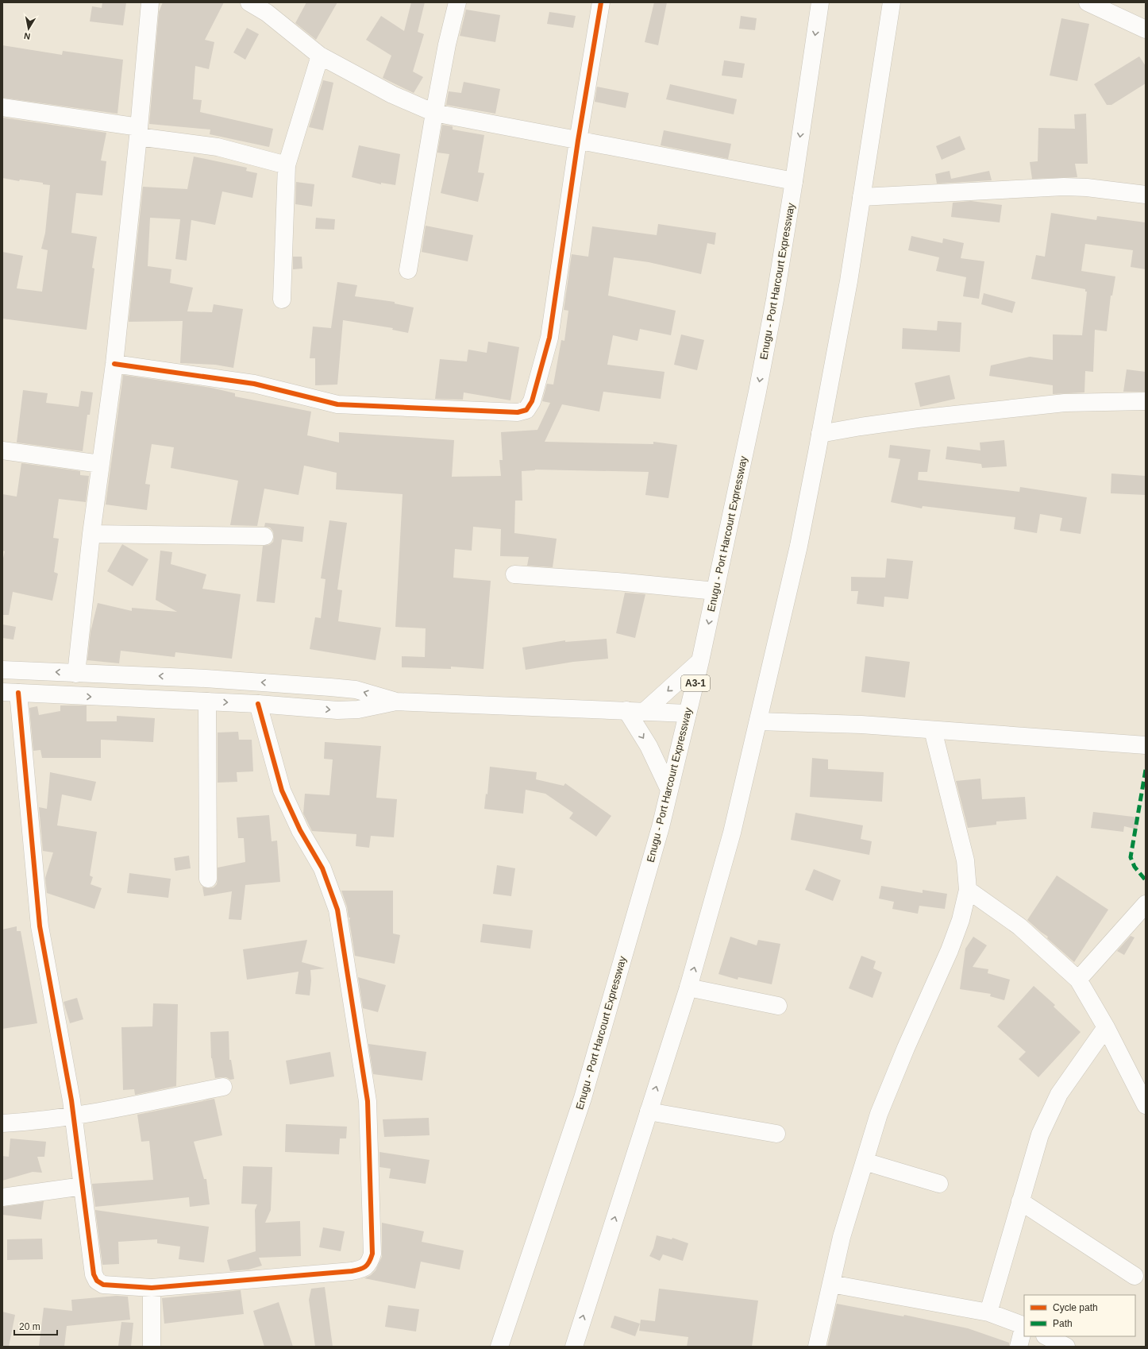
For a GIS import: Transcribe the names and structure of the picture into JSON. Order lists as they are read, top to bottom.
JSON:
{
  "streets": {
    "main road": ["Enugu - Port Harcourt Expressway", "A3-1"]
  },
  "legend": ["Cycle path", "Path"],
  "scale_bar": "20 m",
  "north": "bottom"
}
